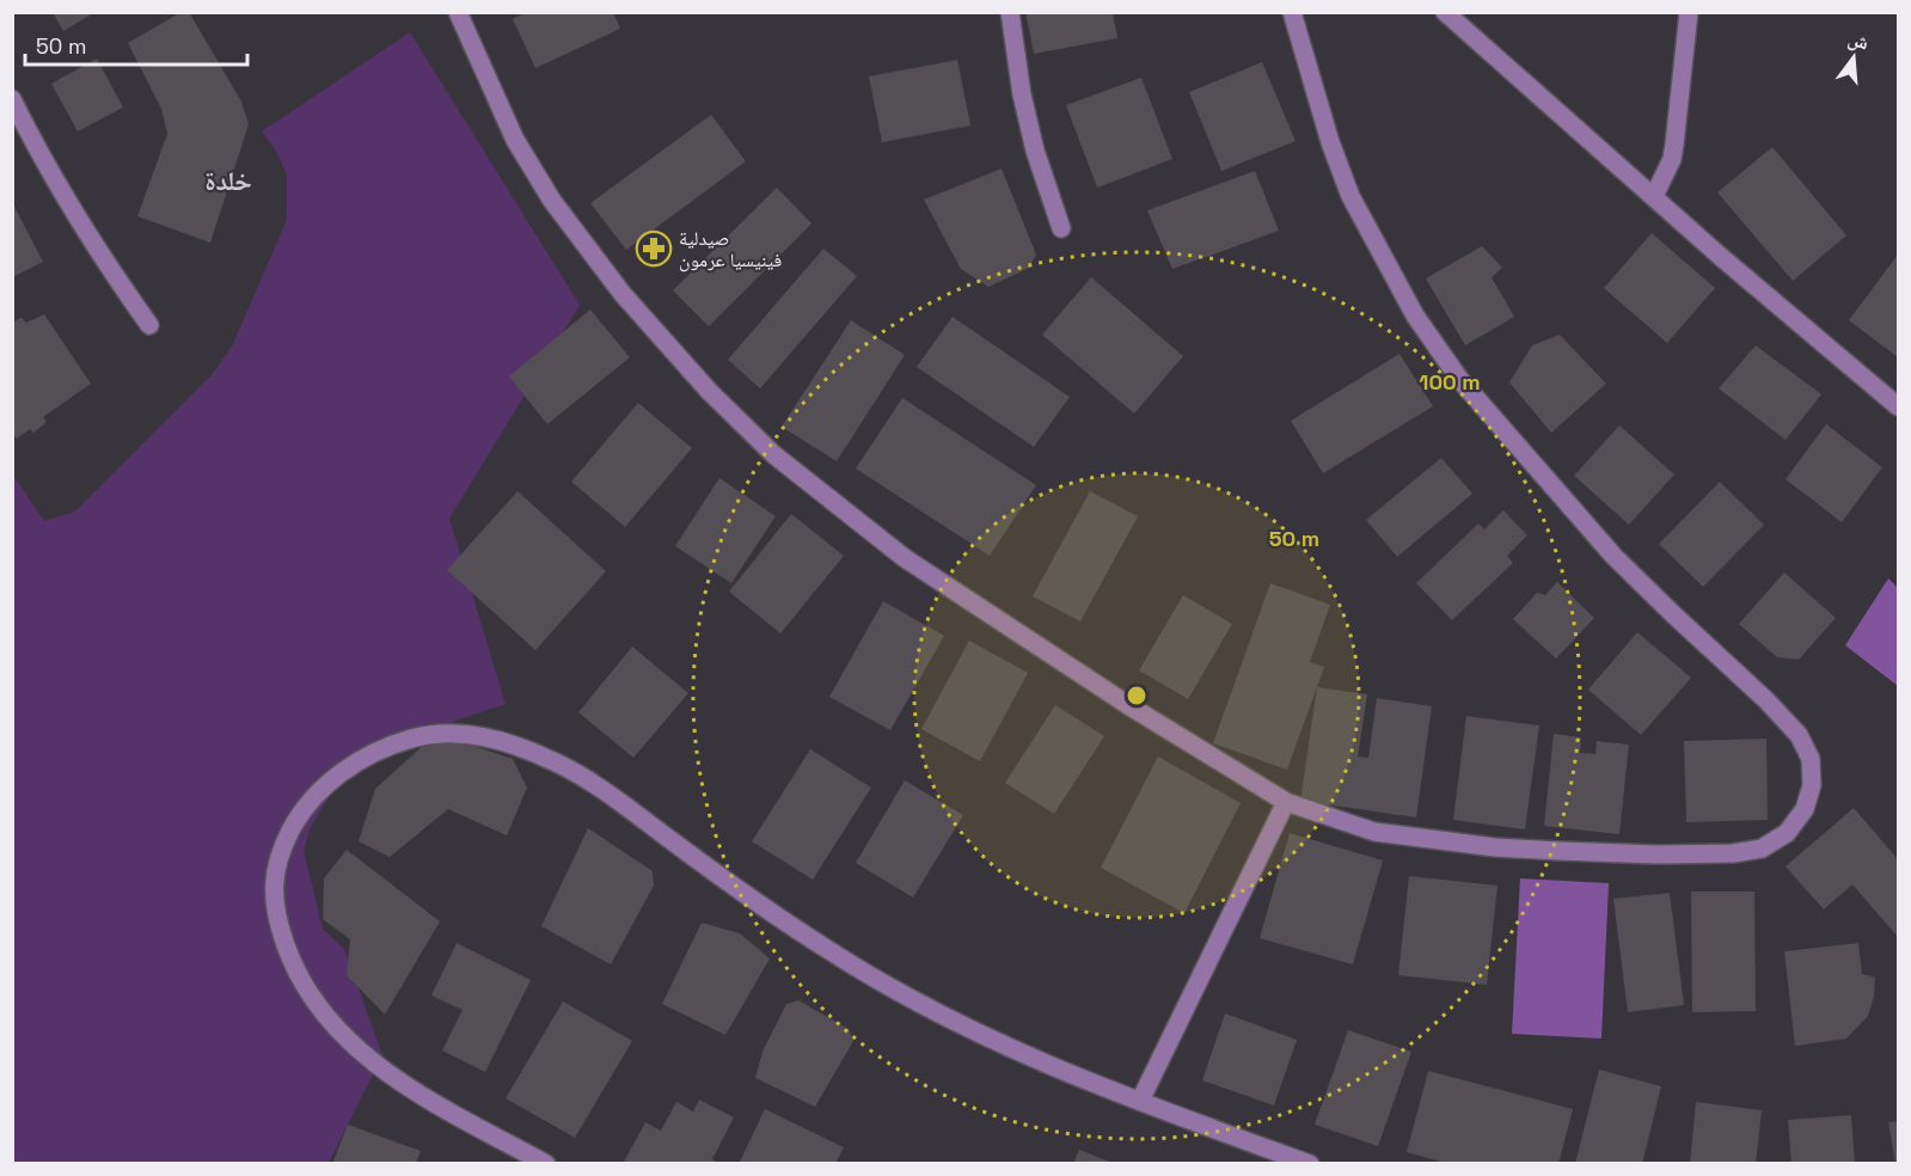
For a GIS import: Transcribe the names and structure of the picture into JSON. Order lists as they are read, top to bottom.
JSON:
{
  "districts": ["خلدة"],
  "places": {
    "pharmacy": ["صيدلية فينيسيا عرمون"]
  },
  "scale_bar": "50 m",
  "north": "top",
  "rings": ["100 m", "50 m"]
}
